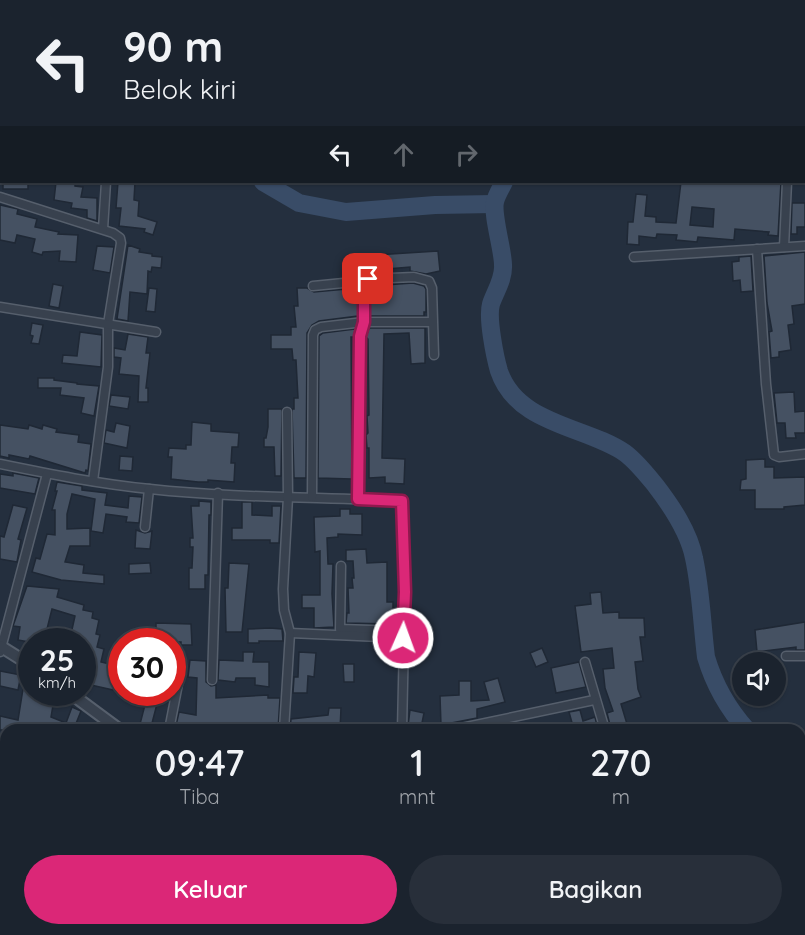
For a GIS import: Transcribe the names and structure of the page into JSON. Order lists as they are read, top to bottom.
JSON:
{
  "page": {
    "turn": ["90 m", "Belok kiri"],
    "speed": "25 km/h",
    "limit": "30",
    "eta": [
      "09:47",
      "Tiba",
      "1",
      "mnt",
      "270",
      "m"
    ],
    "buttons": ["Keluar", "Bagikan"]
  }
}
